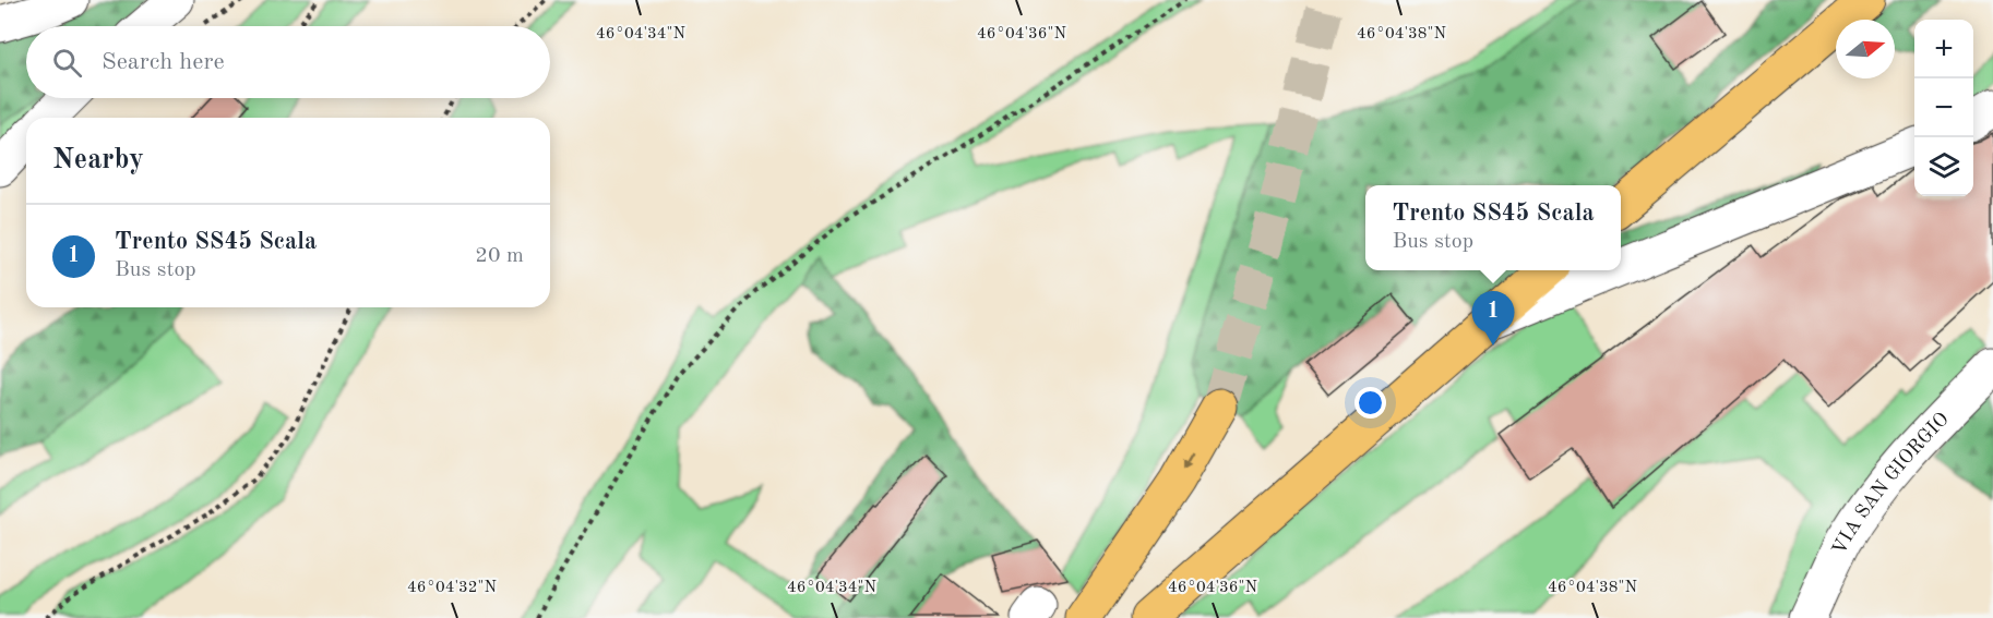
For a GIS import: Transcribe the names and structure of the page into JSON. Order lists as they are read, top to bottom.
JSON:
{
  "streets": {
    "street": ["VIA SAN GIORGIO"]
  },
  "north": "right",
  "page": {
    "map_buttons": ["+", "−"],
    "search": "Search here",
    "heading": "Nearby",
    "popup": ["Trento SS45 Scala", "Bus stop"],
    "list": [
      {
        "mark": "1",
        "name": "Trento SS45 Scala",
        "note": "Bus stop",
        "value": "20 m"
      }
    ],
    "pins": "1"
  },
  "coordinates": [
    "46°04'34\"N",
    "46°04'36\"N",
    "46°04'38\"N",
    "46°04'32\"N"
  ]
}
